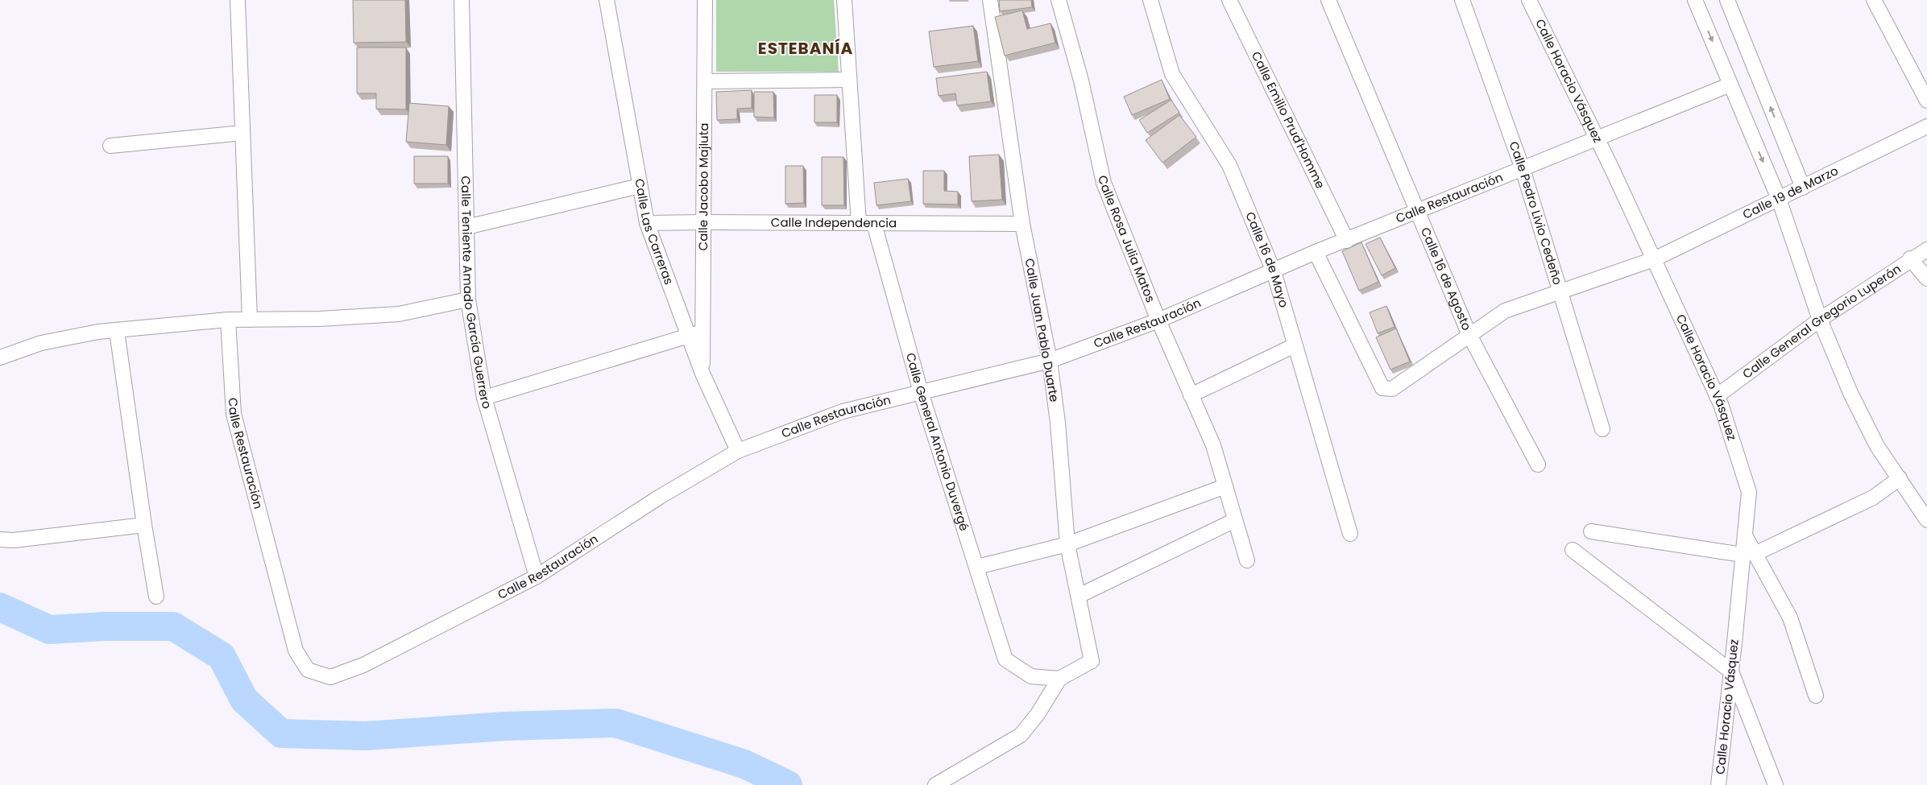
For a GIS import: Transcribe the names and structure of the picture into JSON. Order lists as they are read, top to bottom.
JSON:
{
  "streets": {
    "street": [
      "Calle Horacio Vásquez",
      "Calle Emilio Prud'Homme",
      "Calle Jacobo Majluta",
      "Calle 19 de Marzo",
      "Calle Restauración",
      "Calle Pedro Livio Cedeño",
      "Calle Independencia",
      "Calle Las Carreras",
      "Calle Rosa Julia Matos",
      "Calle 16 de Mayo",
      "Calle 16 de Agosto",
      "Calle Teniente Amado García Guerrero",
      "Calle General Gregorio Luperón",
      "Calle Juan Pablo Duarte",
      "Calle General Antonio Duvergé"
    ]
  },
  "crossings": [
    ["Calle Horacio Vásquez", "Calle 19 de Marzo"],
    ["Calle Horacio Vásquez", "Calle Restauración"],
    ["Calle Horacio Vásquez", "Calle General Gregorio Luperón"],
    ["Calle Emilio Prud'Homme", "Calle Restauración"],
    ["Calle Jacobo Majluta", "Calle Independencia"],
    ["Calle Jacobo Majluta", "Calle Las Carreras"],
    ["Calle 19 de Marzo", "Calle Restauración"],
    ["Calle 19 de Marzo", "Calle Pedro Livio Cedeño"],
    ["Calle 19 de Marzo", "Calle 16 de Agosto"],
    ["Calle Restauración", "Calle Pedro Livio Cedeño"],
    ["Calle Restauración", "Calle Las Carreras"],
    ["Calle Restauración", "Calle Rosa Julia Matos"],
    ["Calle Restauración", "Calle 16 de Mayo"],
    ["Calle Restauración", "Calle 16 de Agosto"],
    ["Calle Restauración", "Calle Teniente Amado García Guerrero"],
    ["Calle Restauración", "Calle Juan Pablo Duarte"],
    ["Calle Restauración", "Calle General Antonio Duvergé"],
    ["Calle Independencia", "Calle Las Carreras"],
    ["Calle Independencia", "Calle Juan Pablo Duarte"],
    ["Calle Independencia", "Calle General Antonio Duvergé"],
    ["Calle Juan Pablo Duarte", "Calle General Antonio Duvergé"]
  ],
  "districts": ["ESTEBANÍA"]
}
